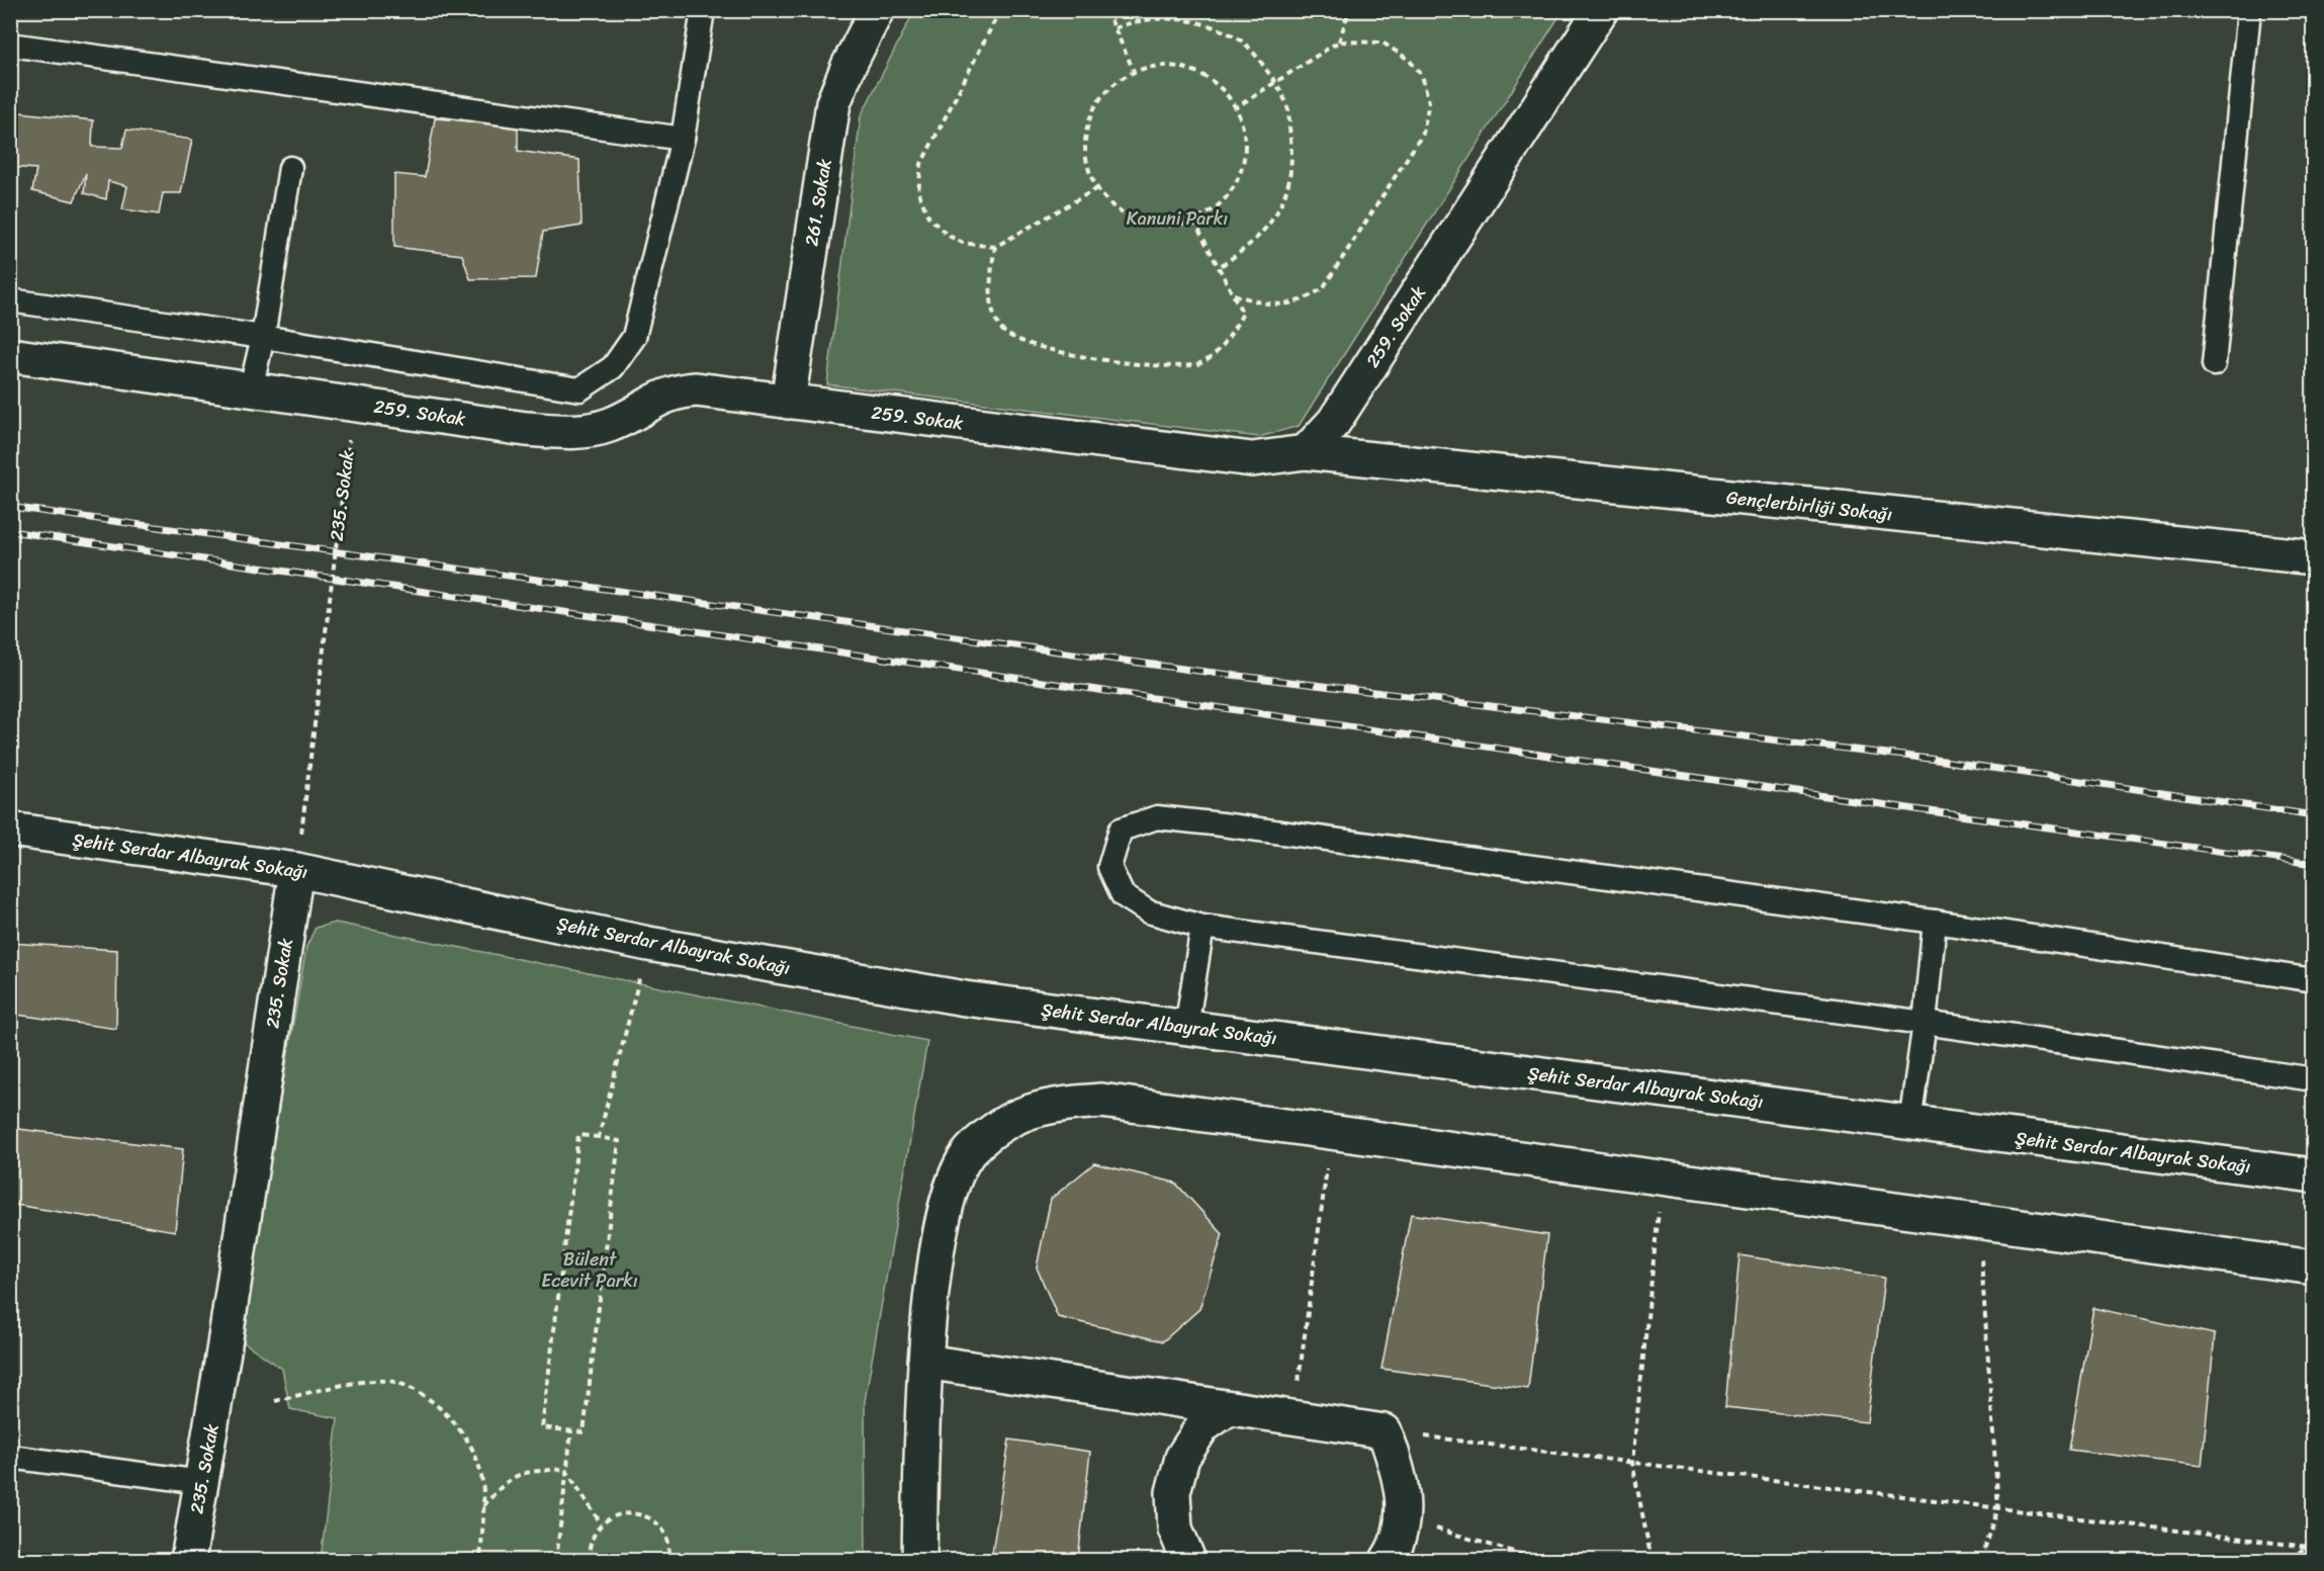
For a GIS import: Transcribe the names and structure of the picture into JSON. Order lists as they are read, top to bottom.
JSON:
{
  "streets": {
    "street": [
      "261. Sokak",
      "259. Sokak",
      "235. Sokak",
      "Gençlerbirliği Sokağı",
      "Şehit Serdar Albayrak Sokağı"
    ]
  },
  "crossings": [
    ["261. Sokak", "259. Sokak"],
    ["259. Sokak", "235. Sokak"],
    ["259. Sokak", "Gençlerbirliği Sokağı"],
    ["235. Sokak", "Şehit Serdar Albayrak Sokağı"]
  ],
  "parks": ["Kanuni Parkı", "Bülent Ecevit Parkı"]
}
